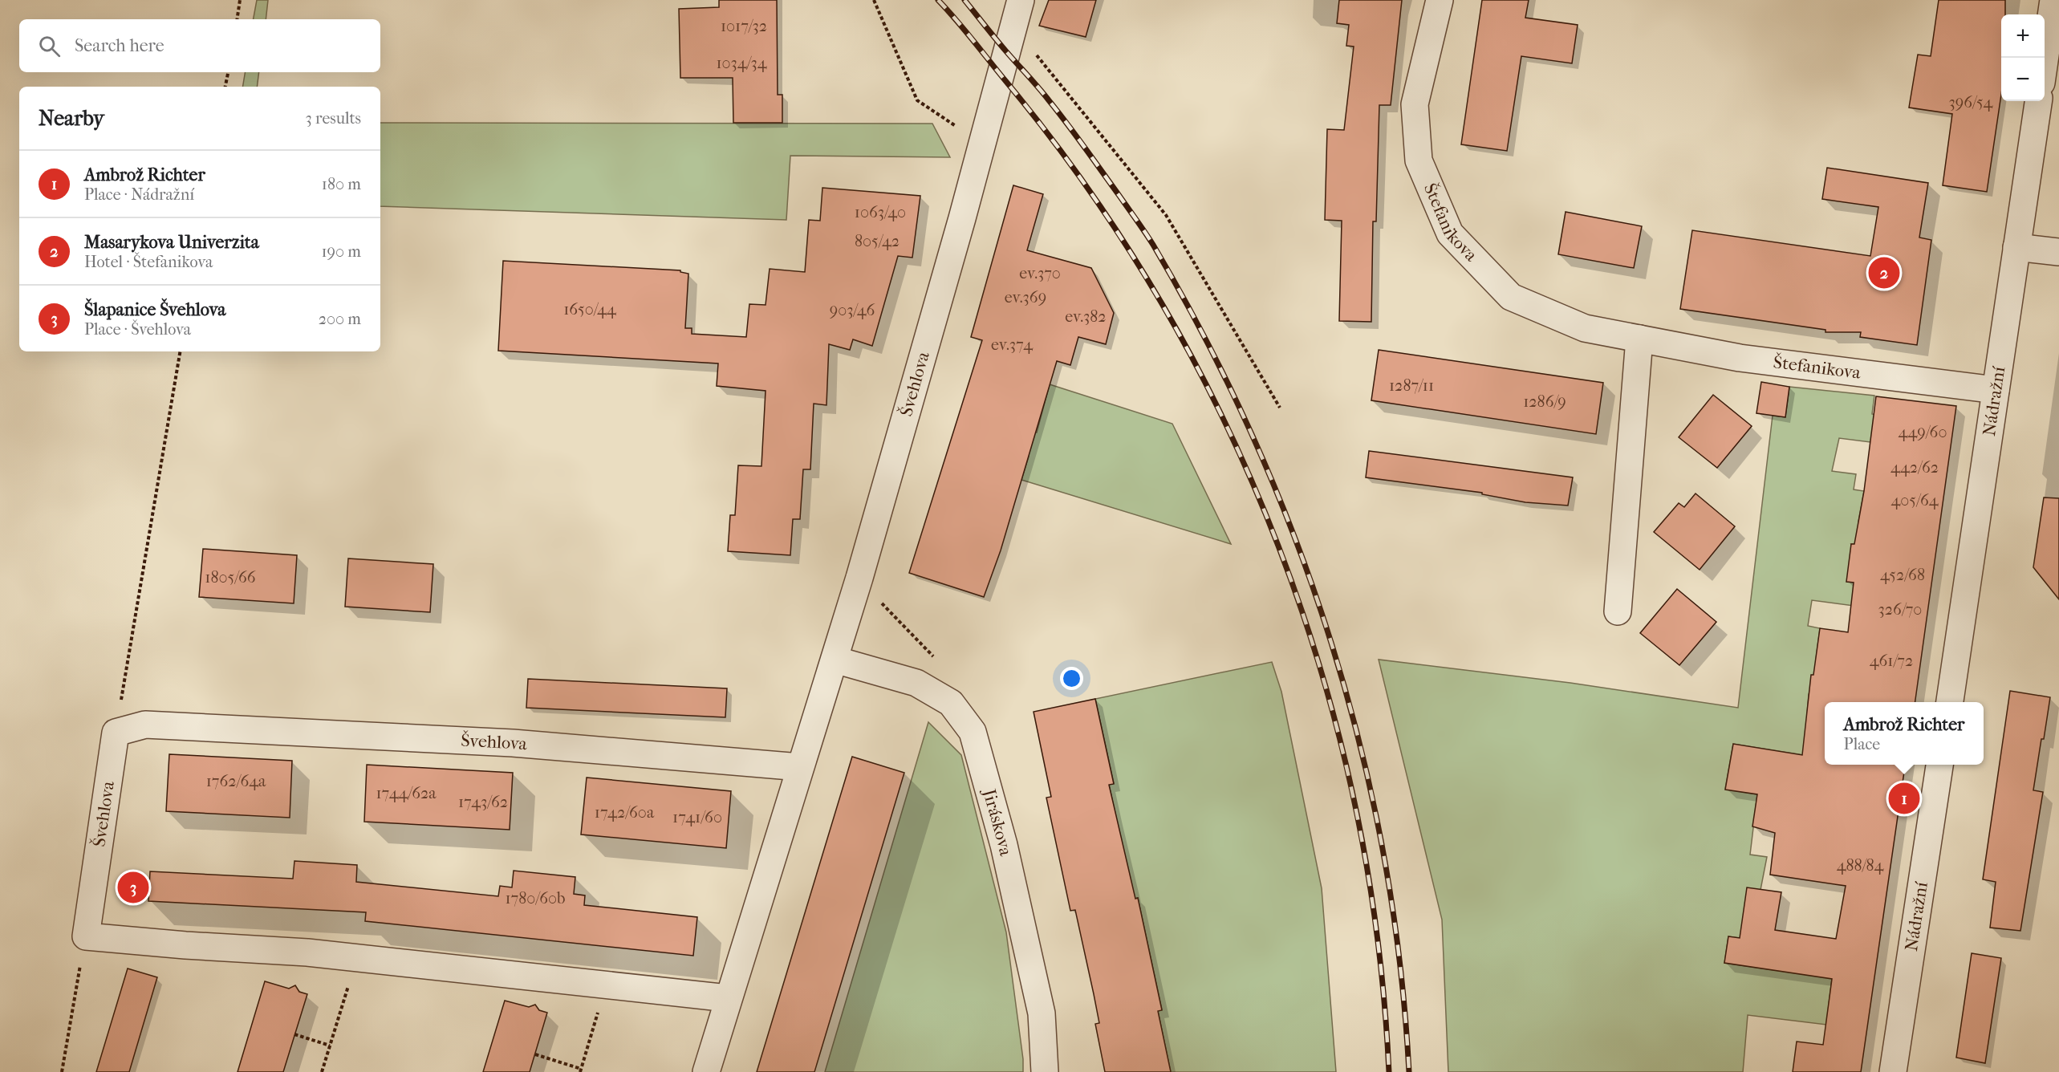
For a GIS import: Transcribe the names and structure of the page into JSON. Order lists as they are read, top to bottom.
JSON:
{
  "streets": {
    "street": [
      "Štefanikova",
      "Švehlova",
      "Nádražní",
      "Jiráskova"
    ]
  },
  "crossings": [
    ["Štefanikova", "Nádražní"],
    ["Švehlova", "Jiráskova"]
  ],
  "house_numbers": [
    "1017/32",
    "1034/34",
    "396/54",
    "1063/40",
    "805/42",
    "ev.370",
    "ev.369",
    "1650/44",
    "903/46",
    "ev.382",
    "ev.374",
    "1287/11",
    "1286/9",
    "449/60",
    "442/62",
    "405/64",
    "452/68",
    "1805/66",
    "326/70",
    "461/72",
    "1762/64a",
    "1744/62a",
    "1743/62",
    "1742/60a",
    "1741/60",
    "488/84",
    "1780/60b"
  ],
  "page": {
    "map_buttons": ["+", "−"],
    "search": "Search here",
    "heading": ["Nearby", "3 results"],
    "list": [
      {
        "mark": "1",
        "name": "Ambrož Richter",
        "note": "Place · Nádražní",
        "value": "180 m"
      },
      {
        "mark": "2",
        "name": "Masarykova Univerzita",
        "note": "Hotel · Štefanikova",
        "value": "190 m"
      },
      {
        "mark": "3",
        "name": "Šlapanice Švehlova",
        "note": "Place · Švehlova",
        "value": "200 m"
      }
    ],
    "pins": ["2", "1", "3"],
    "popup": ["Ambrož Richter", "Place"]
  }
}
